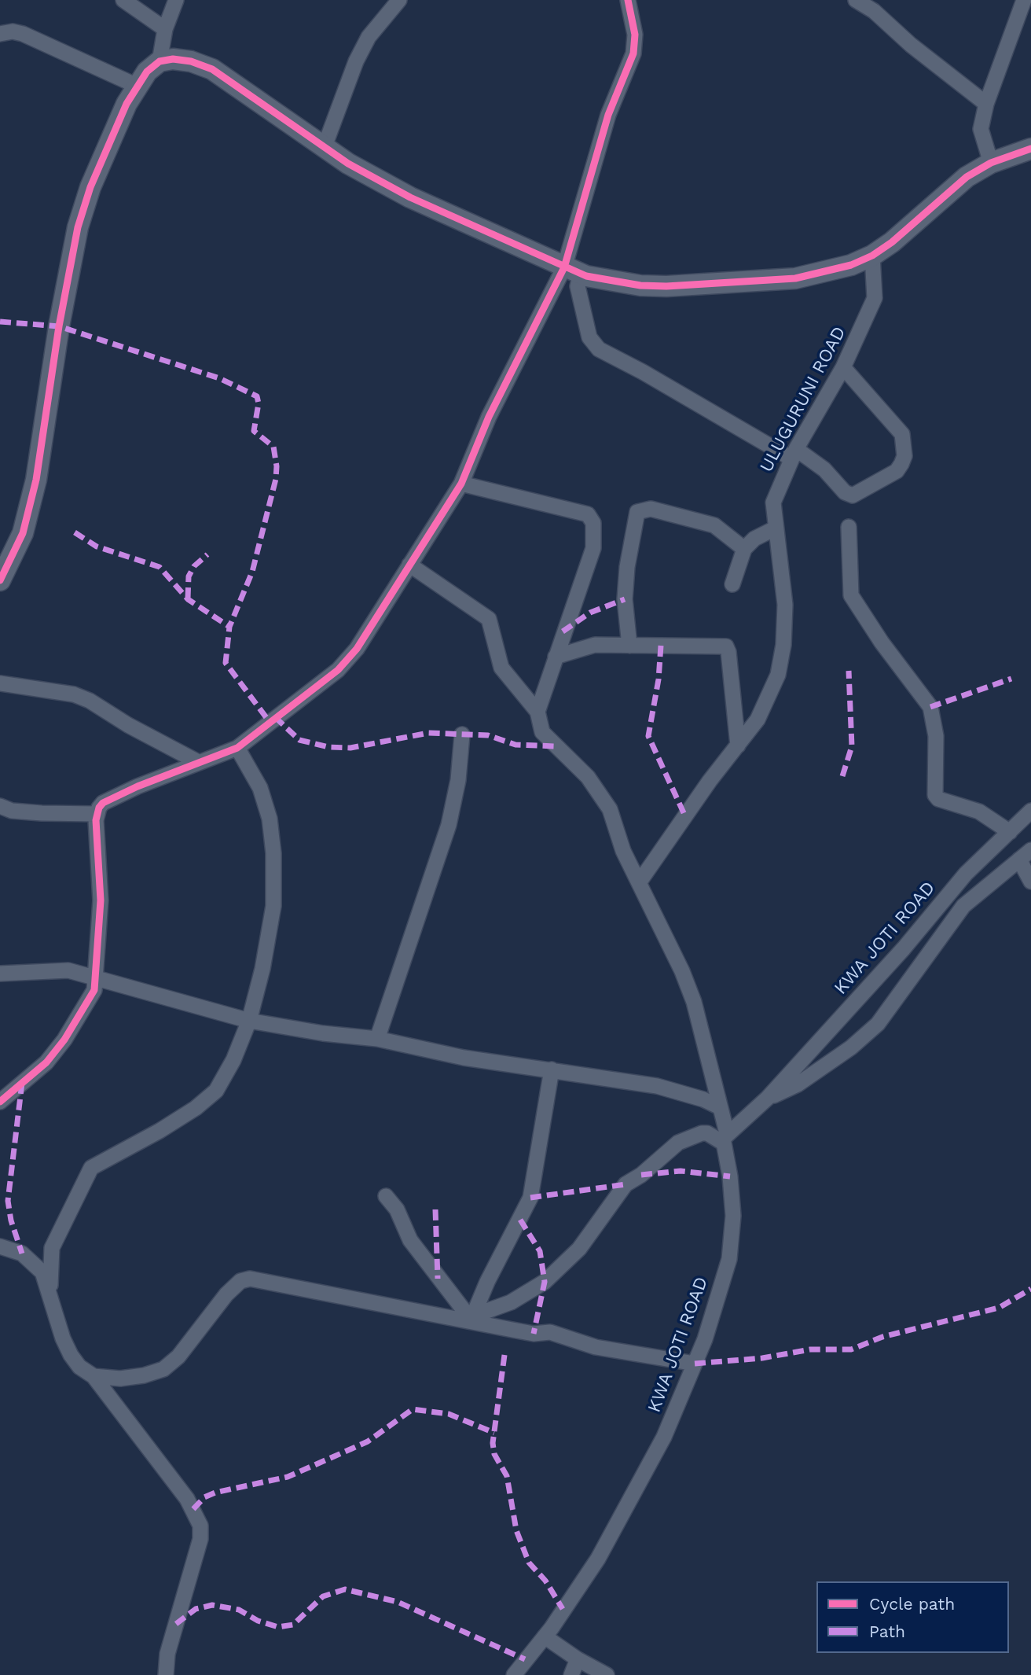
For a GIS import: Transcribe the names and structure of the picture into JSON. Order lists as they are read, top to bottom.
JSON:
{
  "streets": {
    "street": ["ULUGURUNI ROAD", "KWA JOTI ROAD"]
  },
  "legend": ["Cycle path", "Path"]
}
